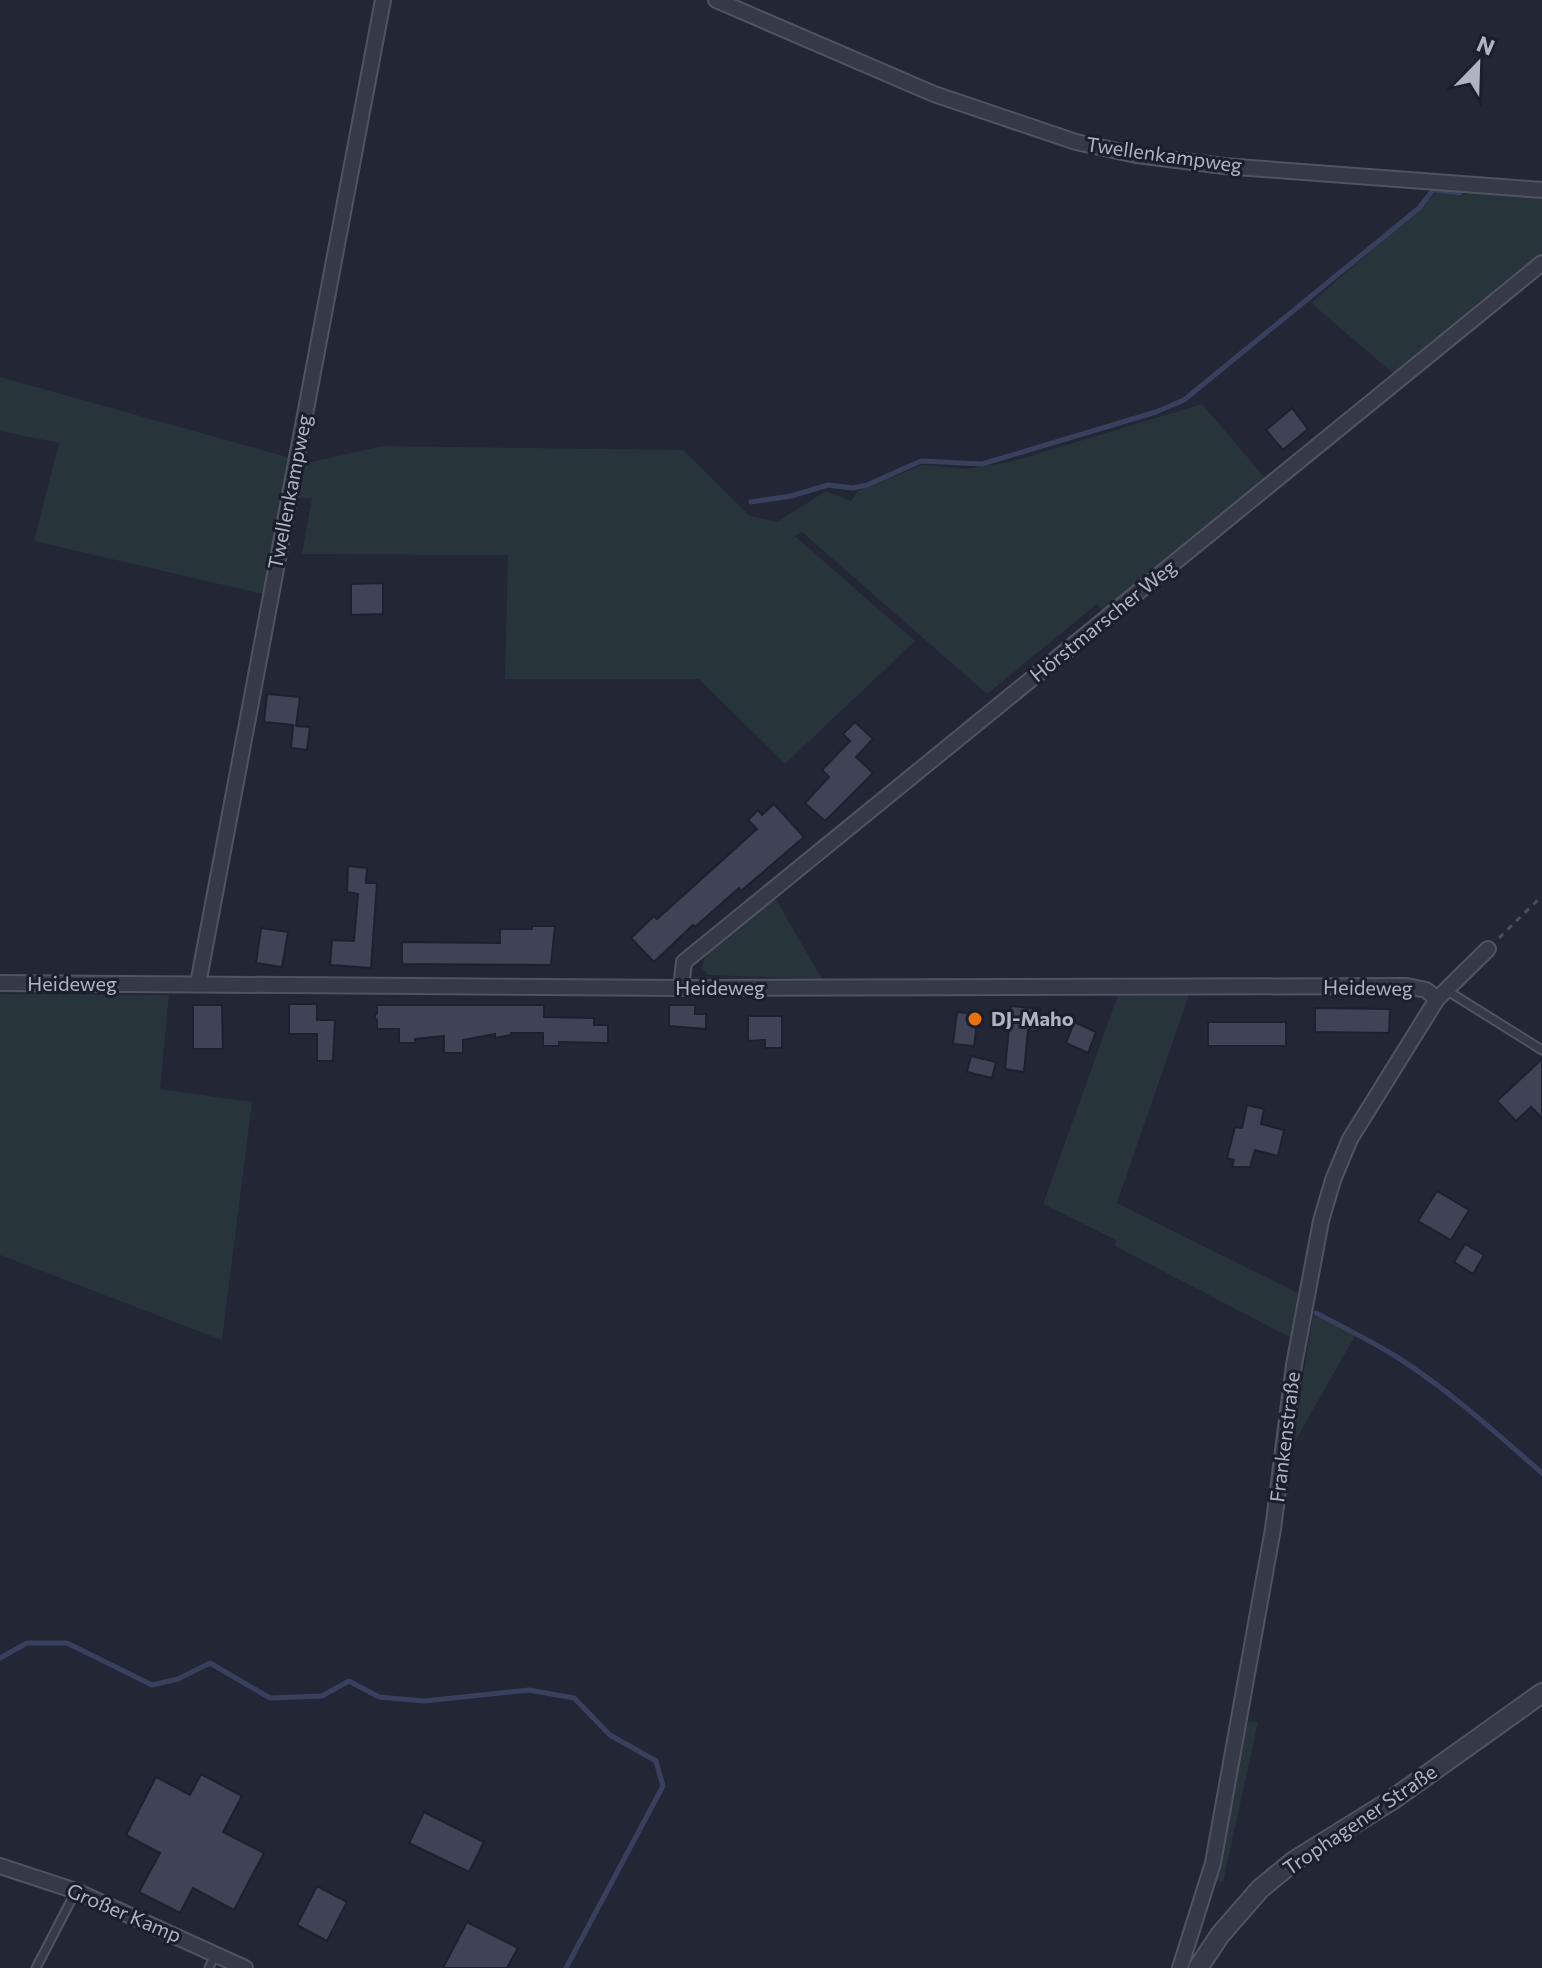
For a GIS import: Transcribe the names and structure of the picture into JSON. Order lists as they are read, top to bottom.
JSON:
{
  "streets": {
    "street": [
      "Twellenkampweg",
      "Hörstmarscher Weg",
      "Heideweg",
      "Frankenstraße",
      "Trophagener Straße",
      "Großer Kamp"
    ]
  },
  "crossings": [
    ["Twellenkampweg", "Heideweg"],
    ["Hörstmarscher Weg", "Heideweg"],
    ["Heideweg", "Frankenstraße"]
  ],
  "places": ["DJ-Maho"],
  "north": "top right"
}
